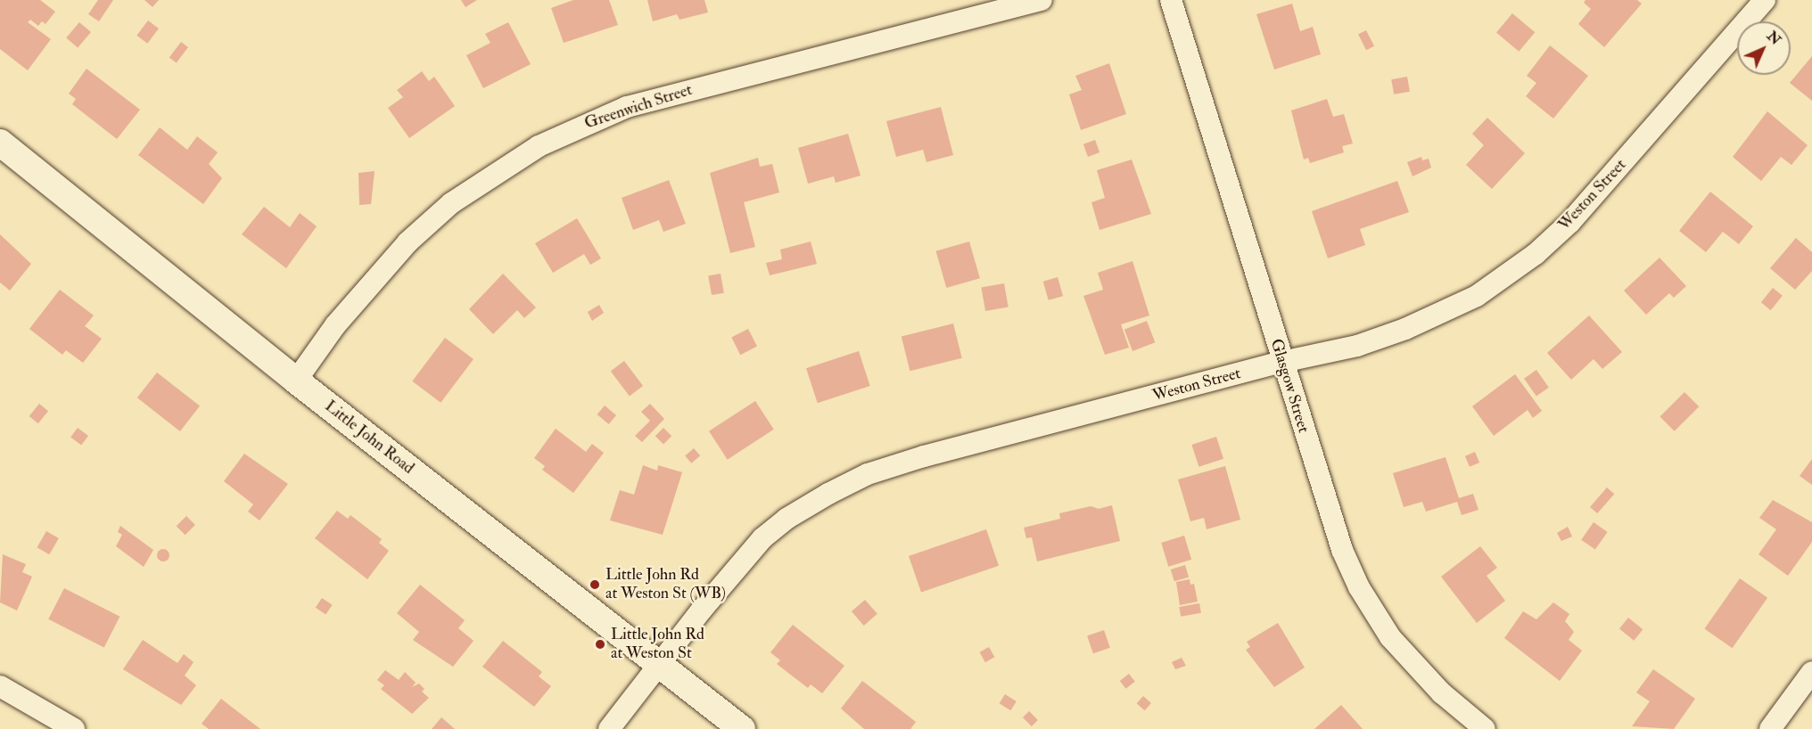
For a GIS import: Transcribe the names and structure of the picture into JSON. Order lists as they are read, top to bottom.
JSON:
{
  "streets": {
    "street": [
      "Greenwich Street",
      "Weston Street",
      "Glasgow Street",
      "Little John Road"
    ]
  },
  "crossings": [
    ["Greenwich Street", "Little John Road"],
    ["Weston Street", "Glasgow Street"],
    ["Weston Street", "Little John Road"]
  ],
  "places": ["Little John Rd at Weston St (WB)", "Little John Rd at Weston St"],
  "north": "top right"
}
